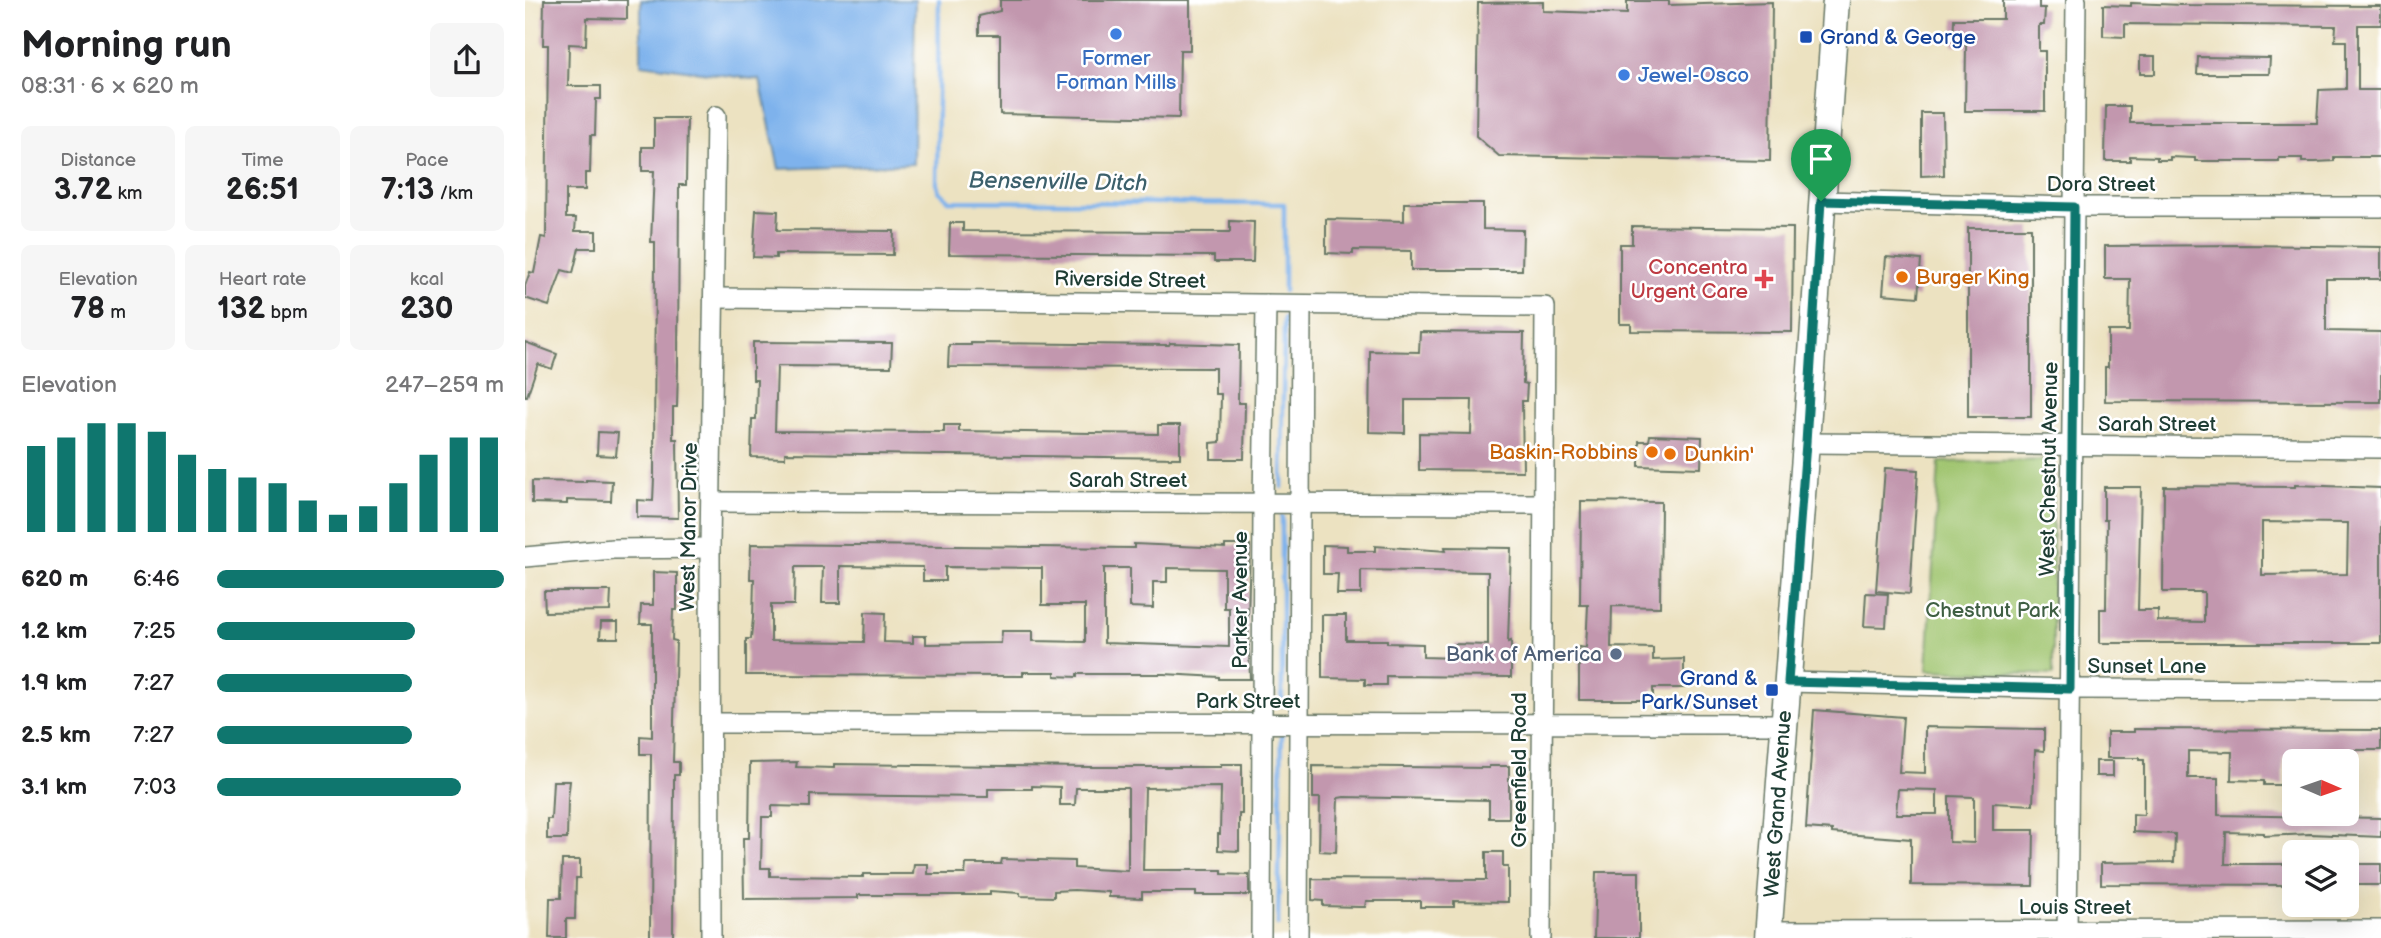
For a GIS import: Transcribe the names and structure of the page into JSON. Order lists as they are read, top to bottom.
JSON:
{
  "streets": {
    "main road": ["West Grand Avenue"],
    "street": [
      "Dora Street",
      "Riverside Street",
      "Sarah Street",
      "West Chestnut Avenue",
      "West Manor Drive",
      "Parker Avenue",
      "Sunset Lane",
      "Park Street",
      "Greenfield Road",
      "Louis Street"
    ]
  },
  "crossings": [
    ["Dora Street", "West Chestnut Avenue"],
    ["Dora Street", "West Grand Avenue"],
    ["Riverside Street", "West Manor Drive"],
    ["Riverside Street", "Parker Avenue"],
    ["Riverside Street", "Greenfield Road"],
    ["Sarah Street", "West Chestnut Avenue"],
    ["Sarah Street", "West Manor Drive"],
    ["Sarah Street", "Parker Avenue"],
    ["Sarah Street", "Greenfield Road"],
    ["Sarah Street", "West Grand Avenue"],
    ["West Chestnut Avenue", "Sunset Lane"],
    ["West Chestnut Avenue", "Louis Street"],
    ["West Manor Drive", "Park Street"],
    ["Parker Avenue", "Park Street"],
    ["Sunset Lane", "West Grand Avenue"],
    ["Park Street", "Greenfield Road"],
    ["Park Street", "West Grand Avenue"],
    ["West Grand Avenue", "Louis Street"]
  ],
  "water": ["Bensenville Ditch"],
  "parks": ["Chestnut Park"],
  "places": {
    "other": [
      "Former Forman Mills",
      "Jewel-Osco",
      "Burger King",
      "Baskin-Robbins",
      "Dunkin'",
      "Bank of America"
    ],
    "transit": ["Grand & George", "Grand & Park/Sunset"],
    "health": ["Concentra Urgent Care"]
  },
  "north": "right",
  "page": {
    "heading": ["Morning run", "08:31 · 6 × 620 m"],
    "stats": [
      ["Distance", "3.72 km"],
      ["Time", "26:51"],
      ["Pace", "7:13 /km"],
      ["Elevation", "78 m"],
      ["Heart rate", "132 bpm"],
      ["kcal", "230"]
    ],
    "chart": ["Elevation", "247–259 m"],
    "list": [
      {
        "name": "620 m",
        "note": "6:46"
      },
      {
        "name": "1.2 km",
        "note": "7:25"
      },
      {
        "name": "1.9 km",
        "note": "7:27"
      },
      {
        "name": "2.5 km",
        "note": "7:27"
      },
      {
        "name": "3.1 km",
        "note": "7:03"
      }
    ]
  }
}
